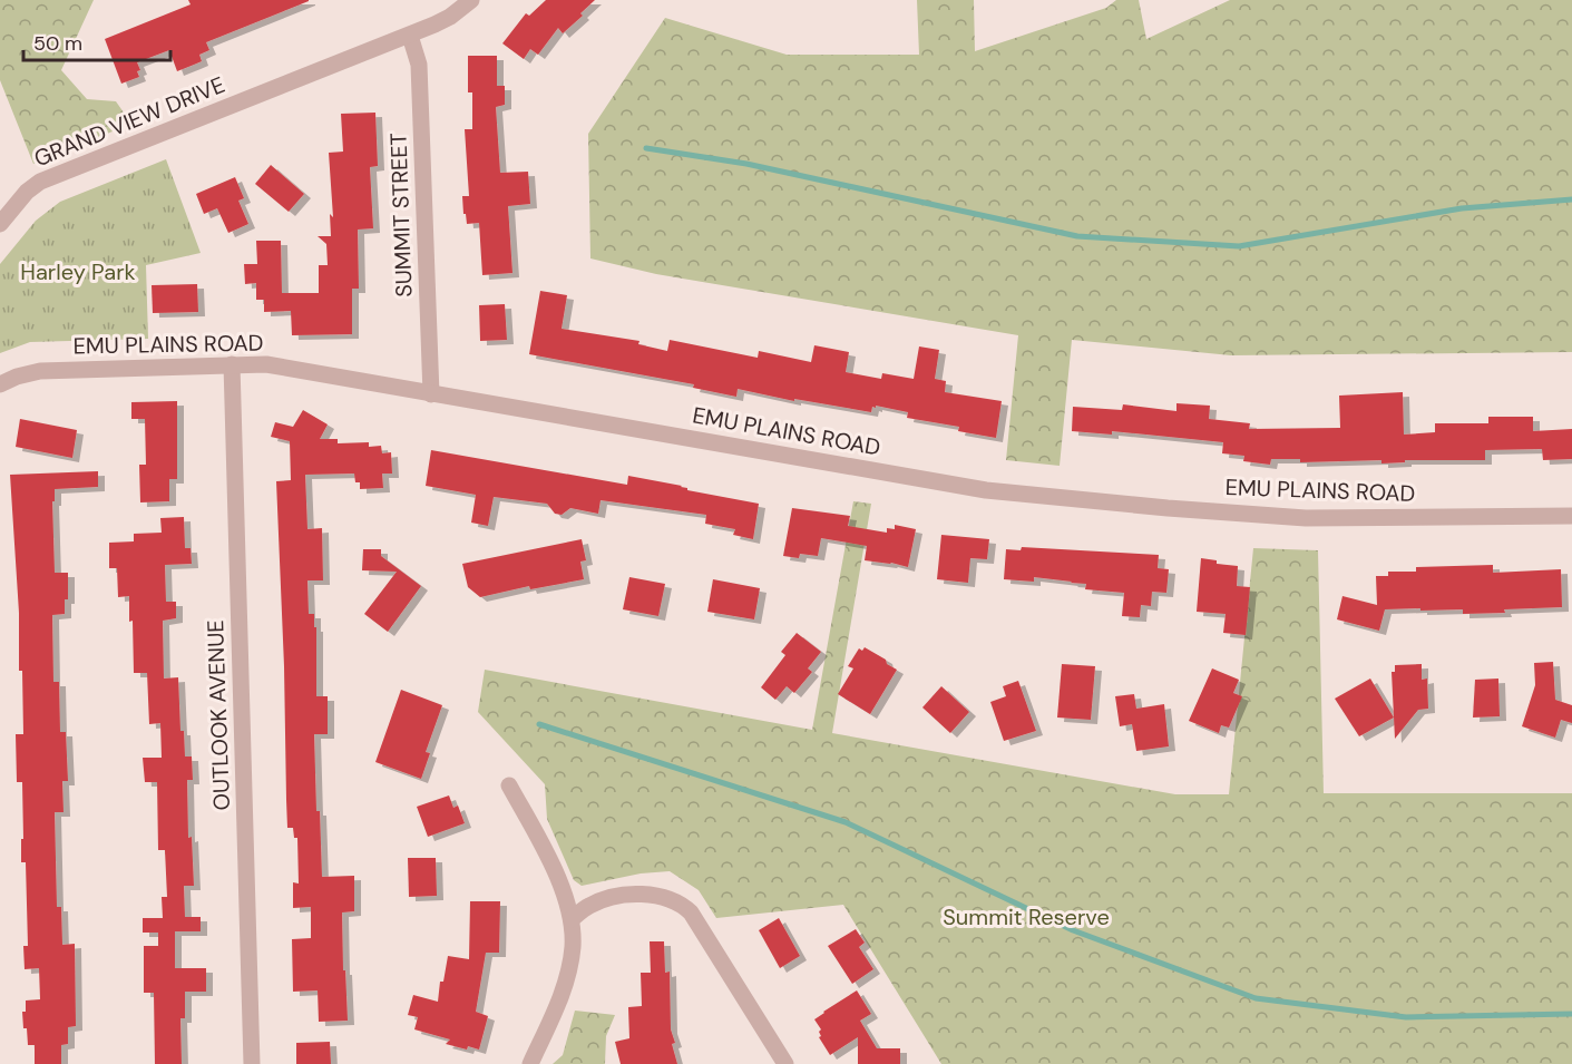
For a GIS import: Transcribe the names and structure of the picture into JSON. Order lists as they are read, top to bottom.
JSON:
{
  "streets": {
    "street": [
      "GRAND VIEW DRIVE",
      "SUMMIT STREET",
      "EMU PLAINS ROAD",
      "OUTLOOK AVENUE"
    ]
  },
  "crossings": [
    ["GRAND VIEW DRIVE", "SUMMIT STREET"],
    ["SUMMIT STREET", "EMU PLAINS ROAD"],
    ["EMU PLAINS ROAD", "OUTLOOK AVENUE"]
  ],
  "parks": ["Harley Park", "Summit Reserve"],
  "scale_bar": "50 m"
}
